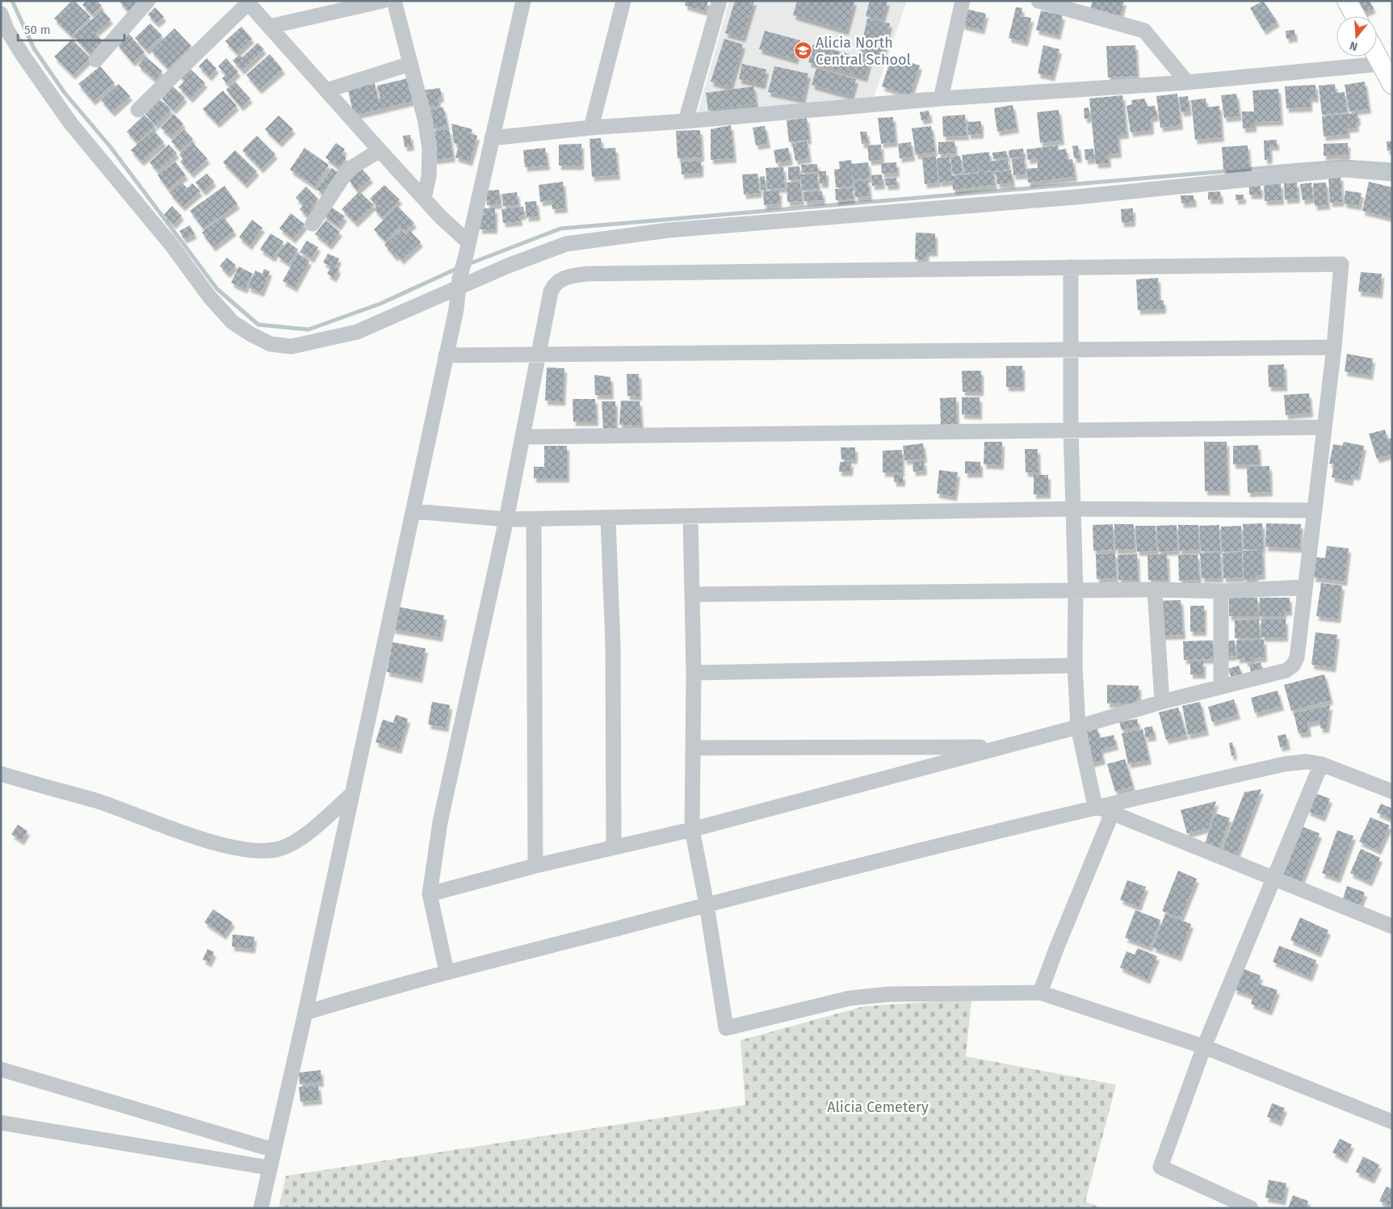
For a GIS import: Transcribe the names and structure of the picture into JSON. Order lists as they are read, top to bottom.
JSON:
{
  "parks": ["Alicia Cemetery"],
  "places": {
    "school or university": ["Alicia North Central School"]
  },
  "scale_bar": "50 m",
  "north": "bottom"
}
